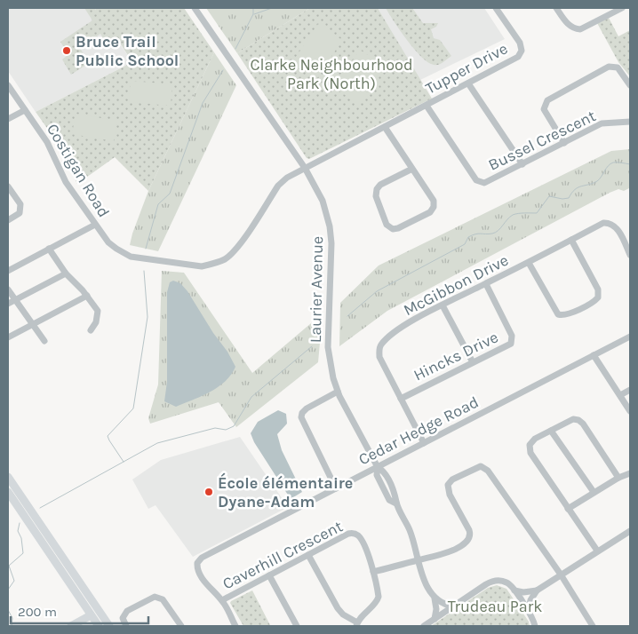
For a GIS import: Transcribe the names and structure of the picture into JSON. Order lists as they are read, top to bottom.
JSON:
{
  "streets": {
    "street": [
      "Tupper Drive",
      "Bussel Crescent",
      "Costigan Road",
      "McGibbon Drive",
      "Laurier Avenue",
      "Hincks Drive",
      "Cedar Hedge Road",
      "Caverhill Crescent"
    ]
  },
  "crossings": [
    ["Tupper Drive", "Bussel Crescent"],
    ["Tupper Drive", "Costigan Road"],
    ["Tupper Drive", "Laurier Avenue"],
    ["Costigan Road", "Laurier Avenue"],
    ["McGibbon Drive", "Hincks Drive"],
    ["McGibbon Drive", "Cedar Hedge Road"],
    ["Laurier Avenue", "Cedar Hedge Road"],
    ["Cedar Hedge Road", "Caverhill Crescent"]
  ],
  "parks": ["Clarke Neighbourhood Park (North)", "Trudeau Park"],
  "places": ["Bruce Trail Public School", "École élémentaire Dyane-Adam"],
  "scale_bar": "200 m"
}
